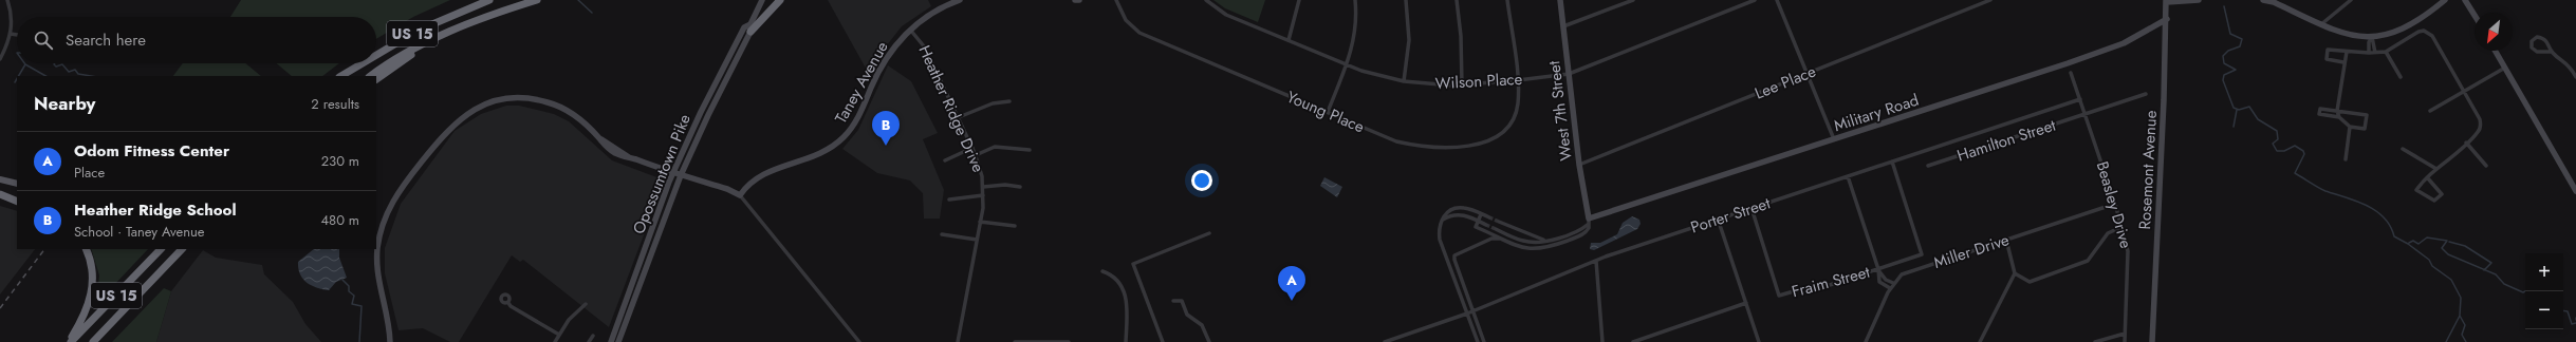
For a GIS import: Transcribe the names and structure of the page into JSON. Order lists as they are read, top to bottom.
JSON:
{
  "streets": {
    "highway": ["US 15"],
    "street": [
      "Wilson Place",
      "Taney Avenue",
      "Lee Place",
      "Heather Ridge Drive",
      "West 7th Street",
      "Young Place",
      "Military Road",
      "Hamilton Street",
      "Rosemont Avenue",
      "Opossumtown Pike",
      "Beasley Drive",
      "Porter Street",
      "Miller Drive",
      "Fraim Street"
    ]
  },
  "crossings": [
    ["Wilson Place", "West 7th Street"],
    ["Wilson Place", "Young Place"],
    ["Taney Avenue", "Heather Ridge Drive"],
    ["Lee Place", "West 7th Street"],
    ["West 7th Street", "Military Road"],
    ["Military Road", "Rosemont Avenue"],
    ["Hamilton Street", "Beasley Drive"],
    ["Beasley Drive", "Porter Street"],
    ["Beasley Drive", "Miller Drive"],
    ["Porter Street", "Fraim Street"]
  ],
  "north": "bottom left",
  "page": {
    "search": "Search here",
    "heading": ["Nearby", "2 results"],
    "pins": ["B", "A"],
    "list": [
      {
        "mark": "A",
        "name": "Odom Fitness Center",
        "note": "Place",
        "value": "230 m"
      },
      {
        "mark": "B",
        "name": "Heather Ridge School",
        "note": "School · Taney Avenue",
        "value": "480 m"
      }
    ],
    "map_buttons": ["+", "−"]
  }
}
